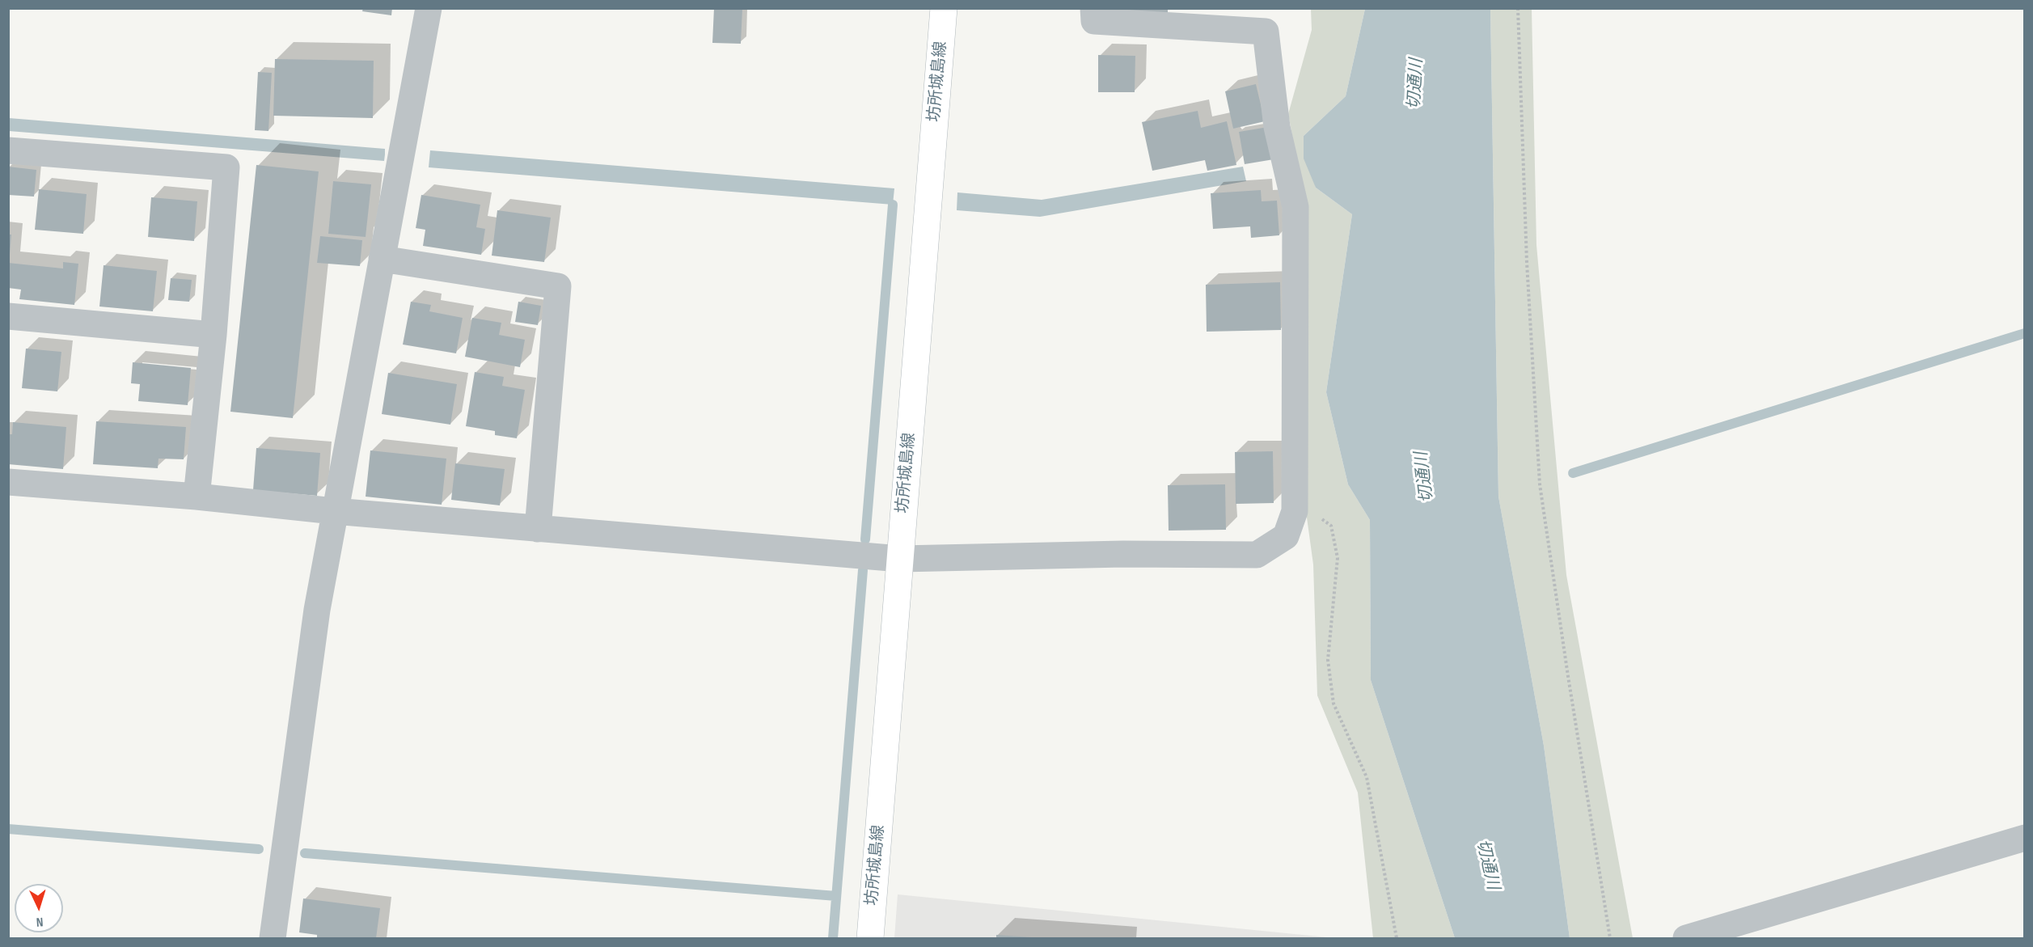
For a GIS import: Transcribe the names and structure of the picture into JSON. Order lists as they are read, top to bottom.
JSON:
{
  "streets": {
    "main road": ["坊所城島線"]
  },
  "water": ["切通川"],
  "north": "bottom"
}
